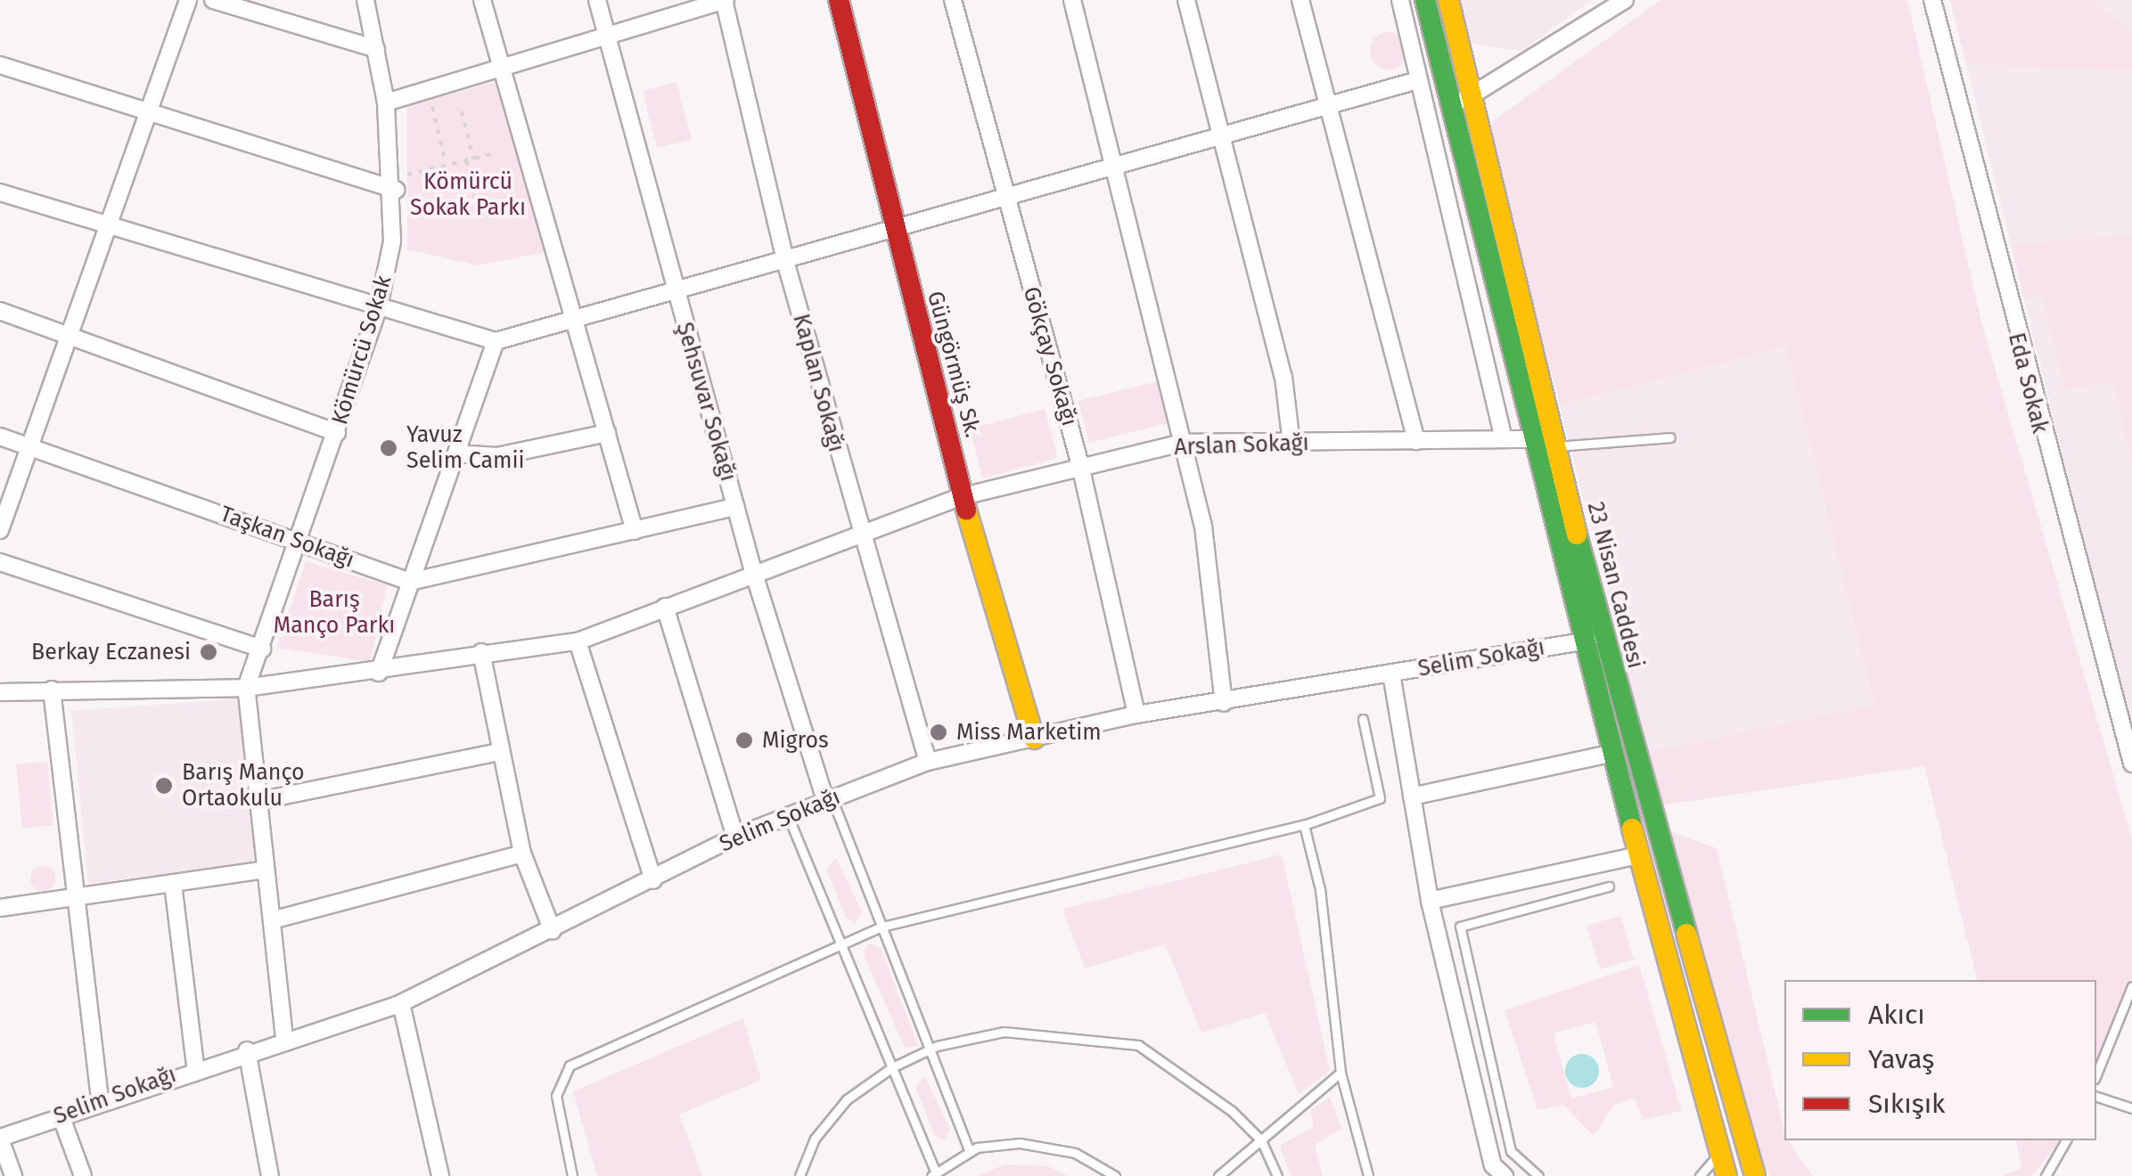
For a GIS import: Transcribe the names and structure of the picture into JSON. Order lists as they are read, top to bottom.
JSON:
{
  "streets": {
    "street": [
      "Kömürcü Sokak",
      "Gökçay Sokağı",
      "Güngörmüş Sk.",
      "Kaplan Sokağı",
      "Eda Sokak",
      "Şehsuvar Sokağı",
      "Arslan Sokağı",
      "Taşkan Sokağı",
      "23 Nisan Caddesi",
      "Selim Sokağı"
    ]
  },
  "crossings": [
    ["Kömürcü Sokak", "Arslan Sokağı"],
    ["Kömürcü Sokak", "Taşkan Sokağı"],
    ["Gökçay Sokağı", "Arslan Sokağı"],
    ["Gökçay Sokağı", "Selim Sokağı"],
    ["Güngörmüş Sk.", "Arslan Sokağı"],
    ["Güngörmüş Sk.", "Selim Sokağı"],
    ["Kaplan Sokağı", "Arslan Sokağı"],
    ["Kaplan Sokağı", "Selim Sokağı"],
    ["Şehsuvar Sokağı", "Arslan Sokağı"],
    ["Şehsuvar Sokağı", "Selim Sokağı"],
    ["Arslan Sokağı", "23 Nisan Caddesi"],
    ["23 Nisan Caddesi", "Selim Sokağı"]
  ],
  "parks": ["Kömürcü Sokak Parkı", "Barış Manço Parkı"],
  "places": [
    "Yavuz Selim Camii",
    "Berkay Eczanesi",
    "Miss Marketim",
    "Migros",
    "Barış Manço Ortaokulu"
  ],
  "legend": ["Akıcı", "Yavaş", "Sıkışık"]
}
